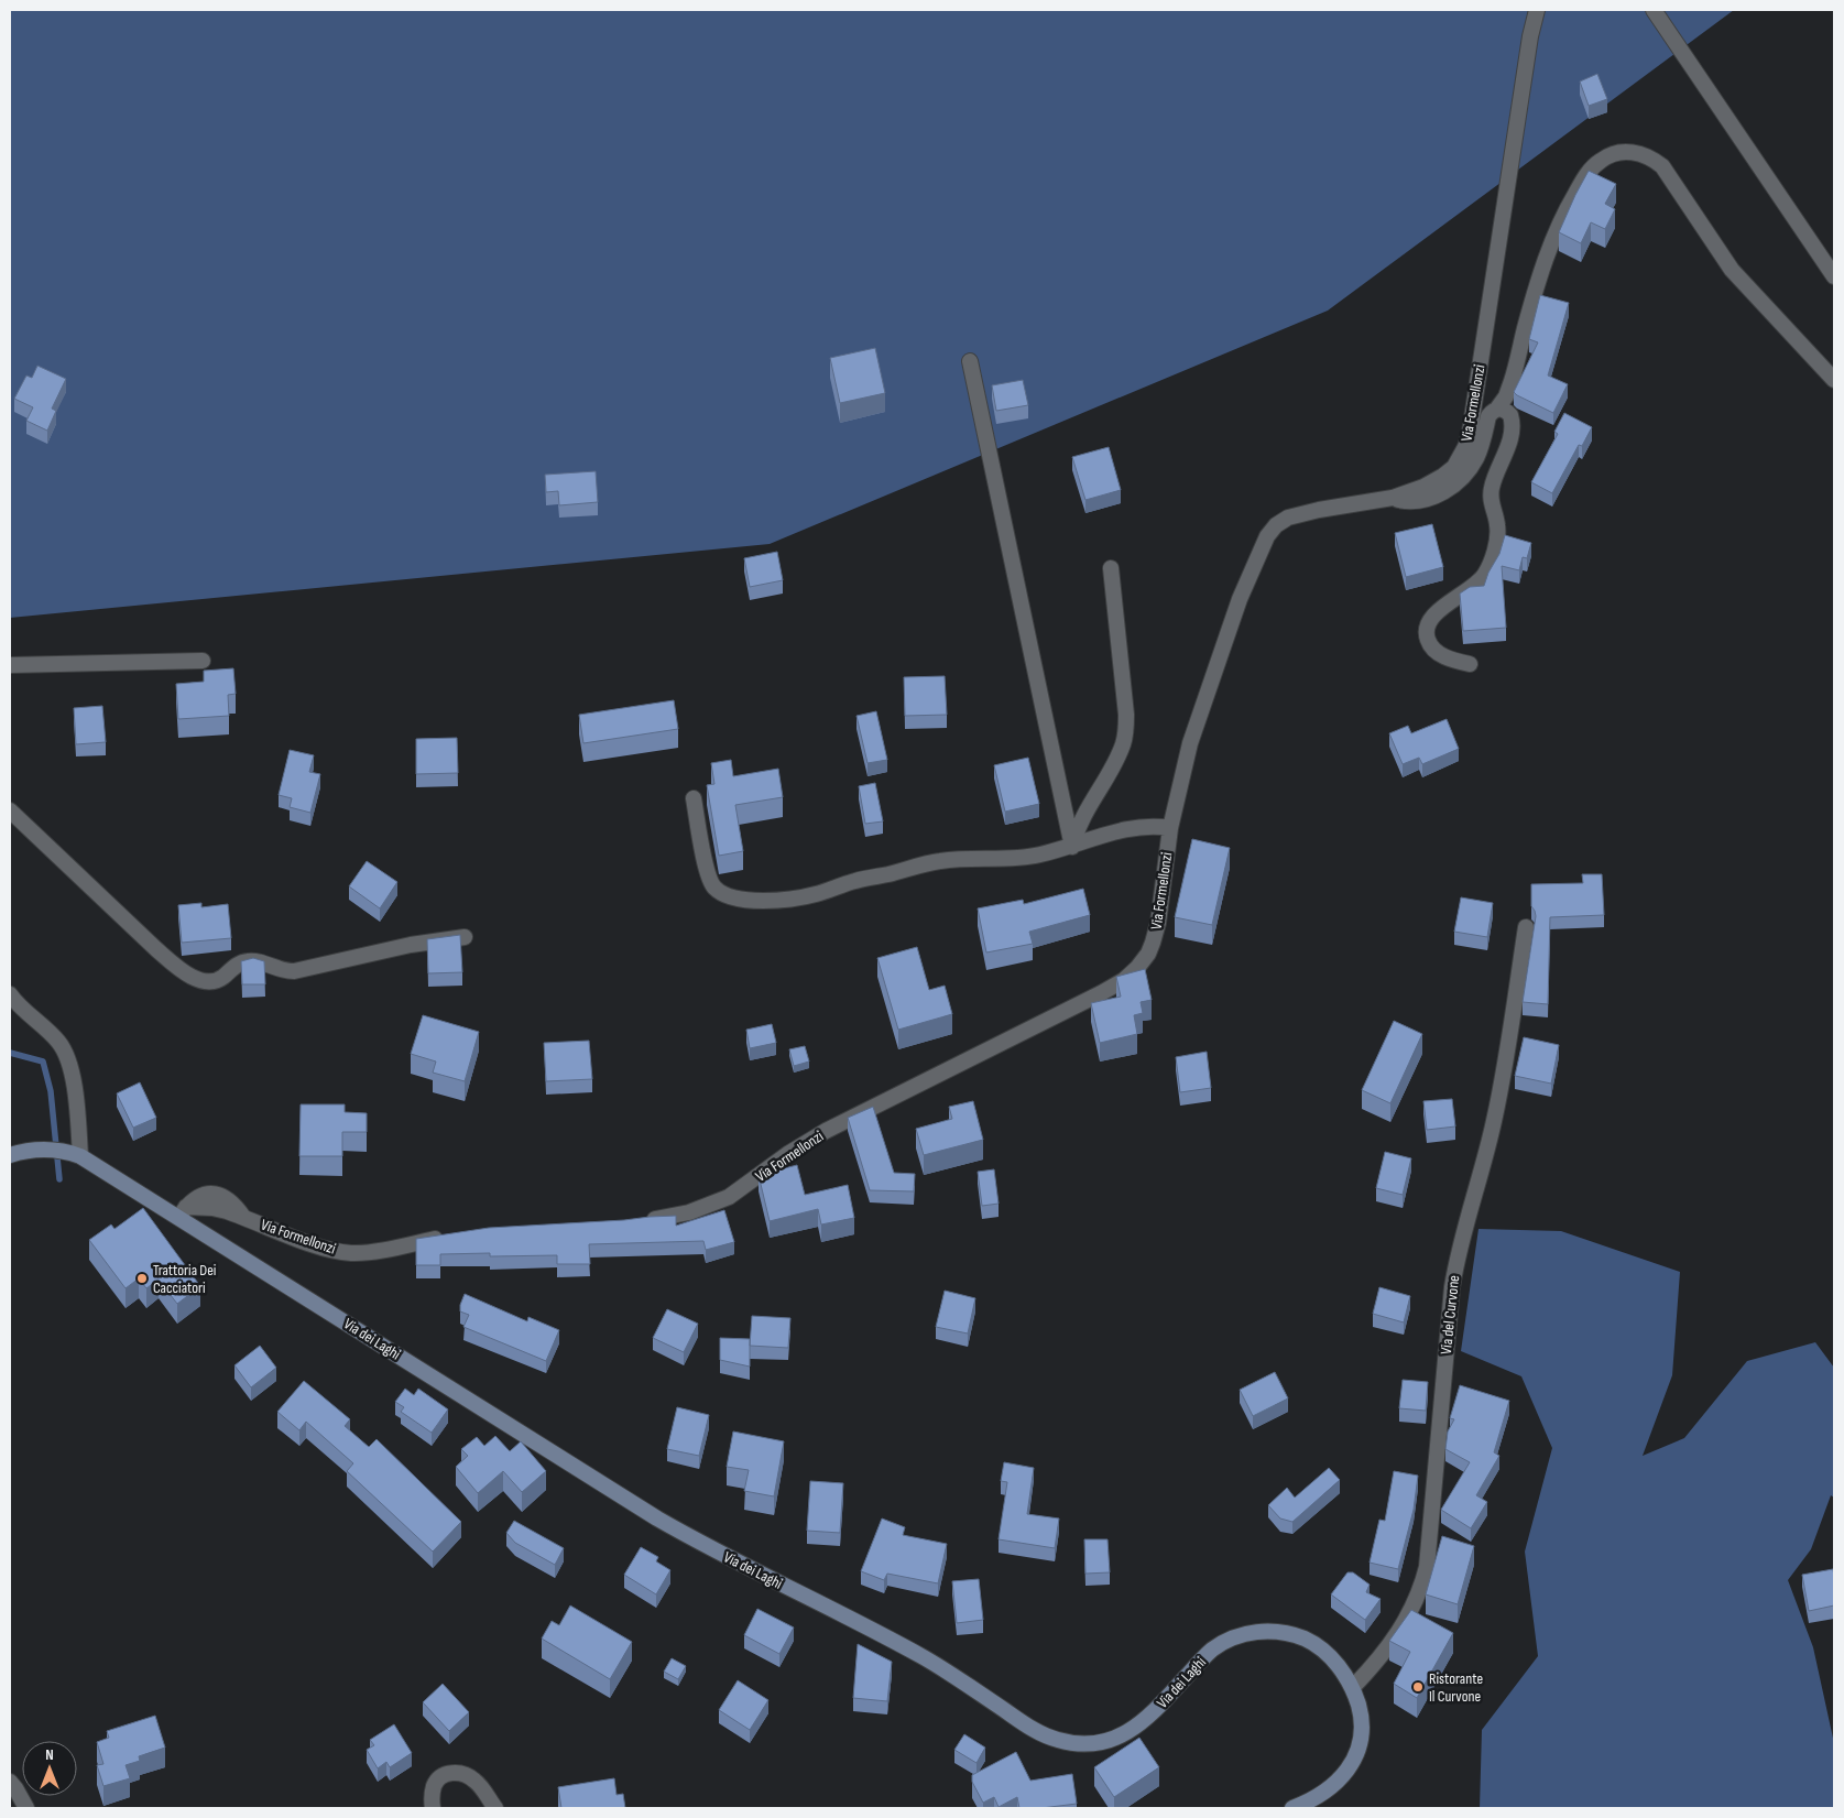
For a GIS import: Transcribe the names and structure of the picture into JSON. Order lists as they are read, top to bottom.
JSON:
{
  "streets": {
    "main road": ["Via dei Laghi"],
    "street": ["Via Formellonzi", "Via del Curvone"]
  },
  "crossings": [
    ["Via Formellonzi", "Via dei Laghi"],
    ["Via del Curvone", "Via dei Laghi"]
  ],
  "places": ["Trattoria Dei Cacciatori", "Ristorante Il Curvone"],
  "north": "top"
}
